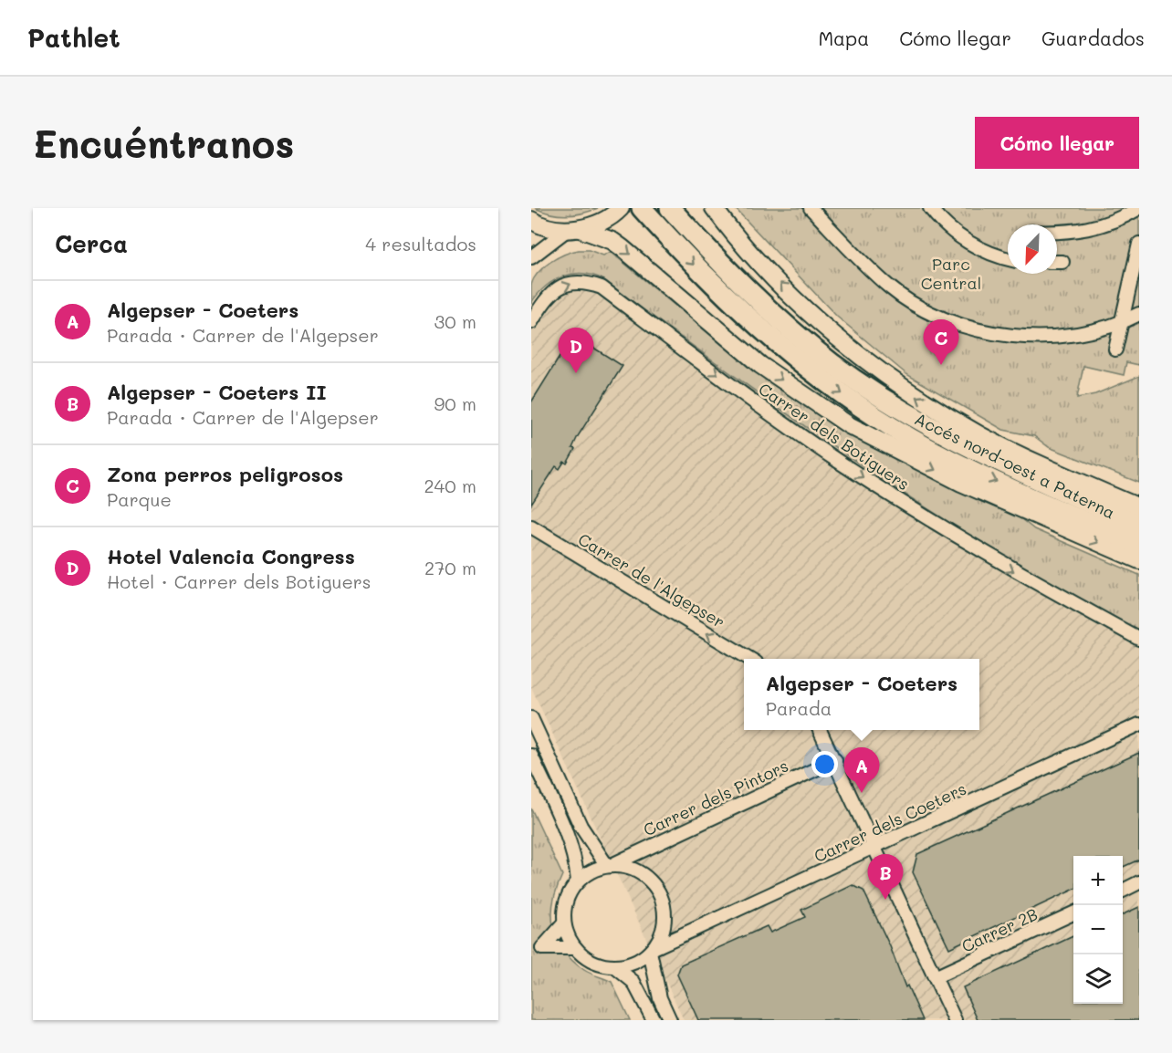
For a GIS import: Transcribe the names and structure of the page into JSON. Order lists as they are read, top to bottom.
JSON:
{
  "streets": {
    "main road": ["Accés nord-oest a Paterna"],
    "street": [
      "Carrer dels Botiguers",
      "Carrer de l'Algepser",
      "Carrer dels Pintors",
      "Carrer dels Coeters",
      "Carrer 2B"
    ]
  },
  "crossings": [
    ["Carrer dels Pintors", "Carrer dels Coeters"]
  ],
  "one_way": ["Carrer de l'Algepser"],
  "parks": ["Parc Central"],
  "north": "bottom left",
  "page": {
    "header": "Pathlet",
    "nav": ["Mapa", "Cómo llegar", "Guardados"],
    "buttons": "Cómo llegar",
    "title": "Encuéntranos",
    "heading": ["Cerca", "4 resultados"],
    "list": [
      {
        "mark": "A",
        "name": "Algepser - Coeters",
        "note": "Parada · Carrer de l'Algepser",
        "value": "30 m"
      },
      {
        "mark": "B",
        "name": "Algepser - Coeters II",
        "note": "Parada · Carrer de l'Algepser",
        "value": "90 m"
      },
      {
        "mark": "C",
        "name": "Zona perros peligrosos",
        "note": "Parque",
        "value": "240 m"
      },
      {
        "mark": "D",
        "name": "Hotel Valencia Congress",
        "note": "Hotel · Carrer dels Botiguers",
        "value": "270 m"
      }
    ],
    "pins": [
      "C",
      "D",
      "A",
      "B"
    ],
    "popup": ["Algepser - Coeters", "Parada"],
    "map_buttons": ["+", "−"]
  }
}
